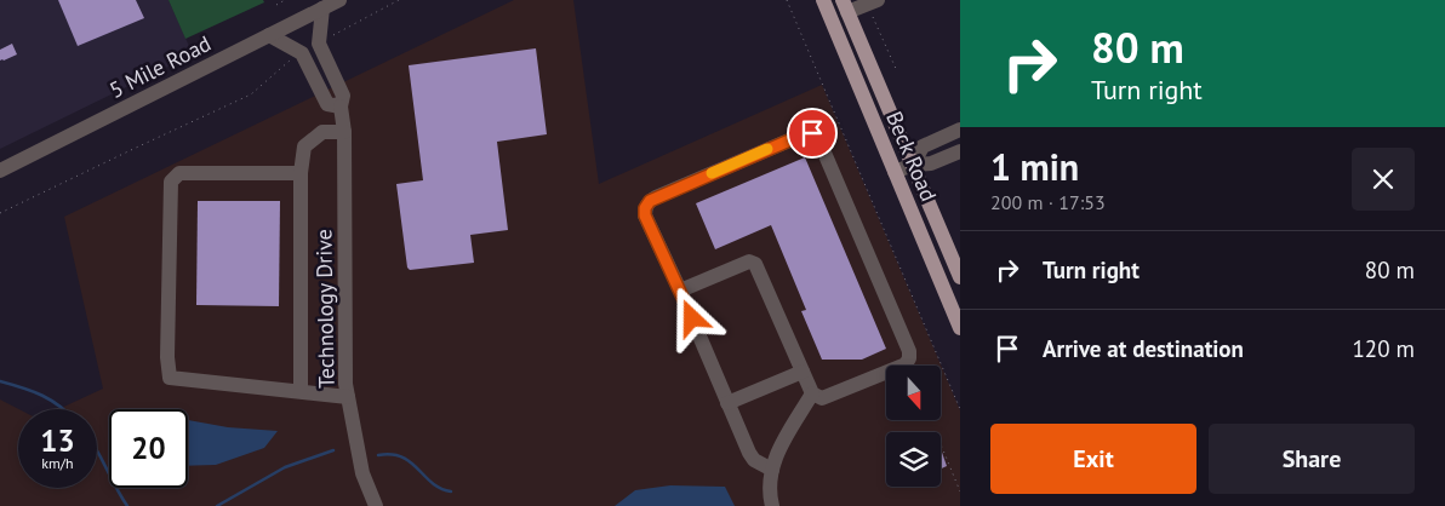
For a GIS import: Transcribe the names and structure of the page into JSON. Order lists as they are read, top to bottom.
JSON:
{
  "streets": {
    "main road": ["Beck Road"],
    "street": ["5 Mile Road", "Technology Drive"]
  },
  "north": "bottom",
  "page": {
    "turn": ["80 m", "Turn right"],
    "heading": ["1 min", "200 m · 17:53"],
    "list": [
      {
        "name": "Turn right",
        "value": "80 m"
      },
      {
        "name": "Arrive at destination",
        "value": "120 m"
      }
    ],
    "speed": "13 km/h",
    "limit": "20",
    "buttons": ["Exit", "Share"]
  }
}
